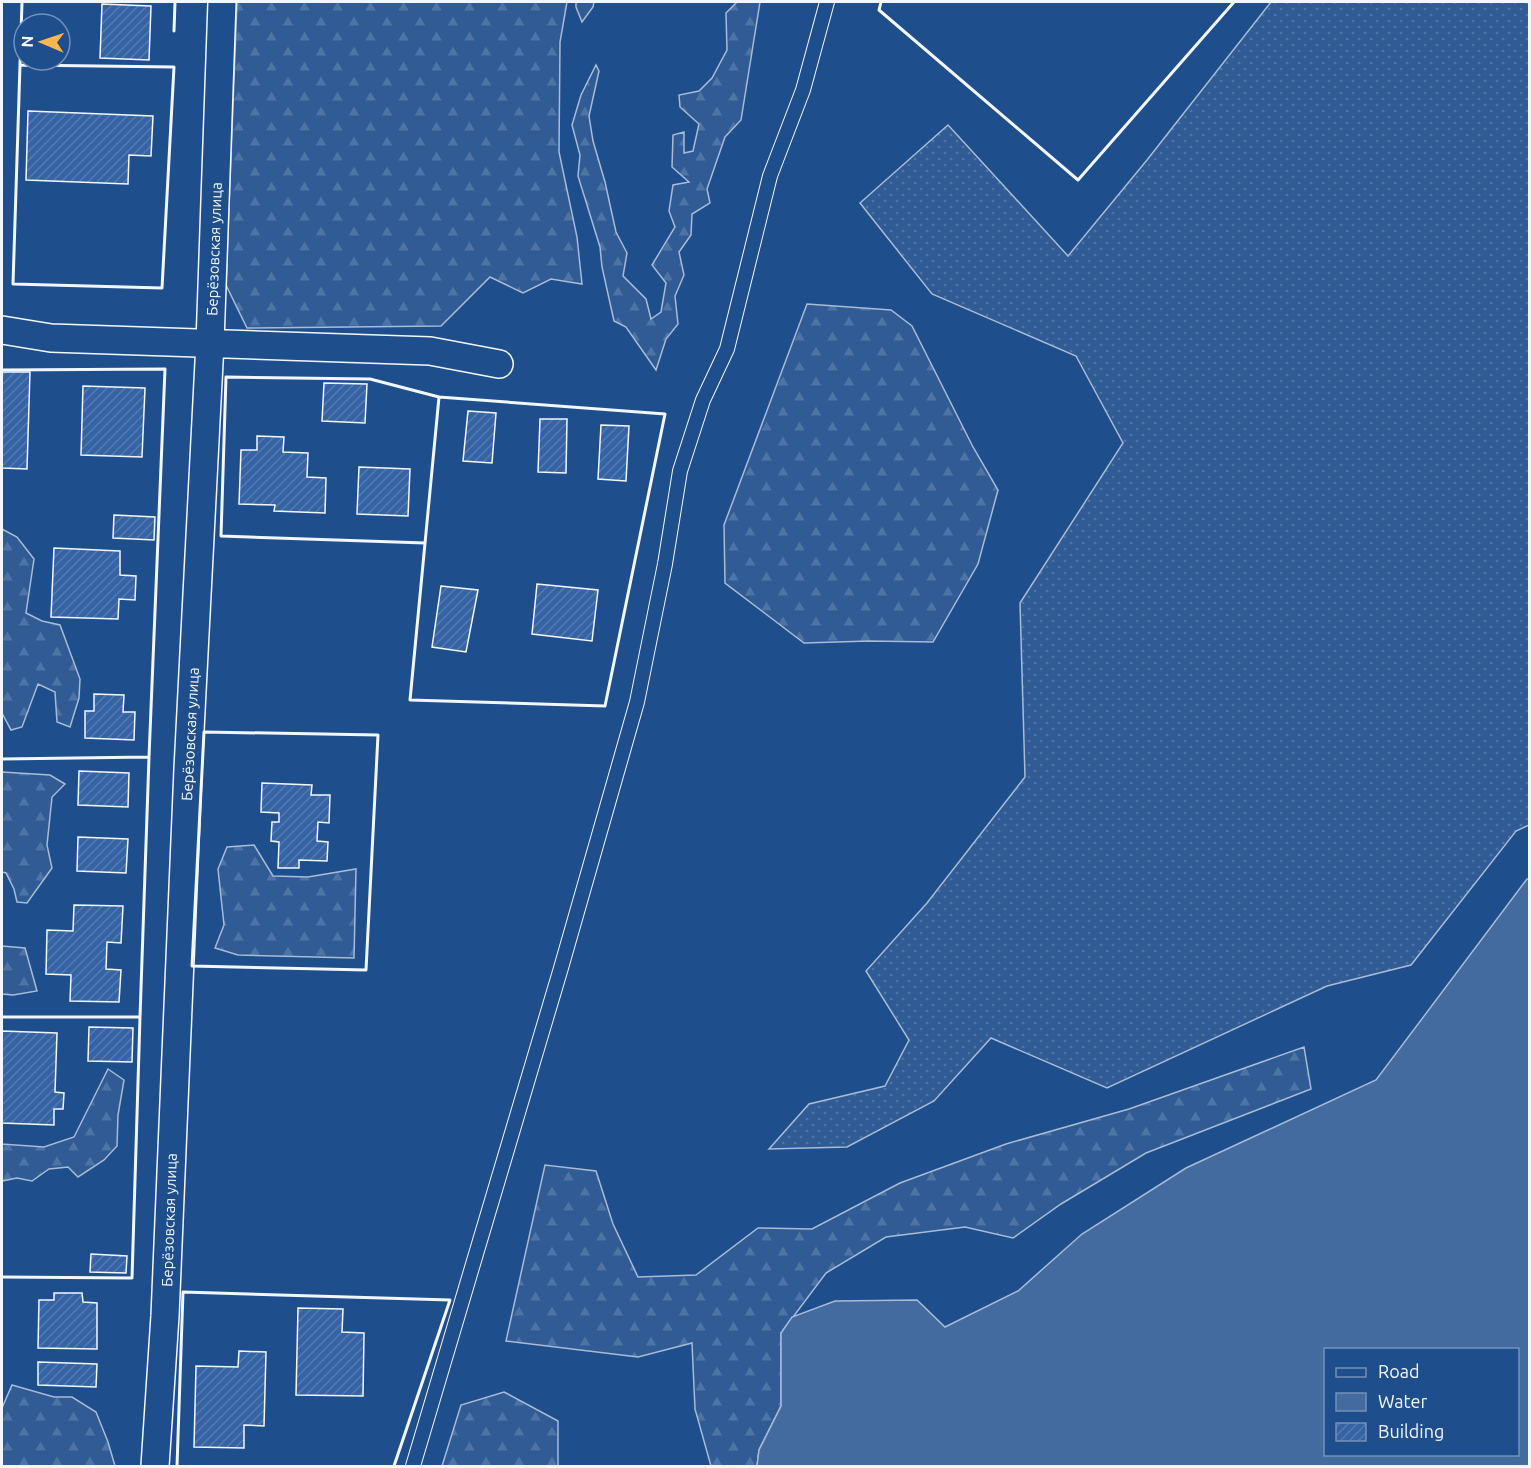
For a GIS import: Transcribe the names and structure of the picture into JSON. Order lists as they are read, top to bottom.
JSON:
{
  "streets": {
    "street": ["Берёзовская улица"]
  },
  "legend": ["Road", "Water", "Building"],
  "north": "left"
}
